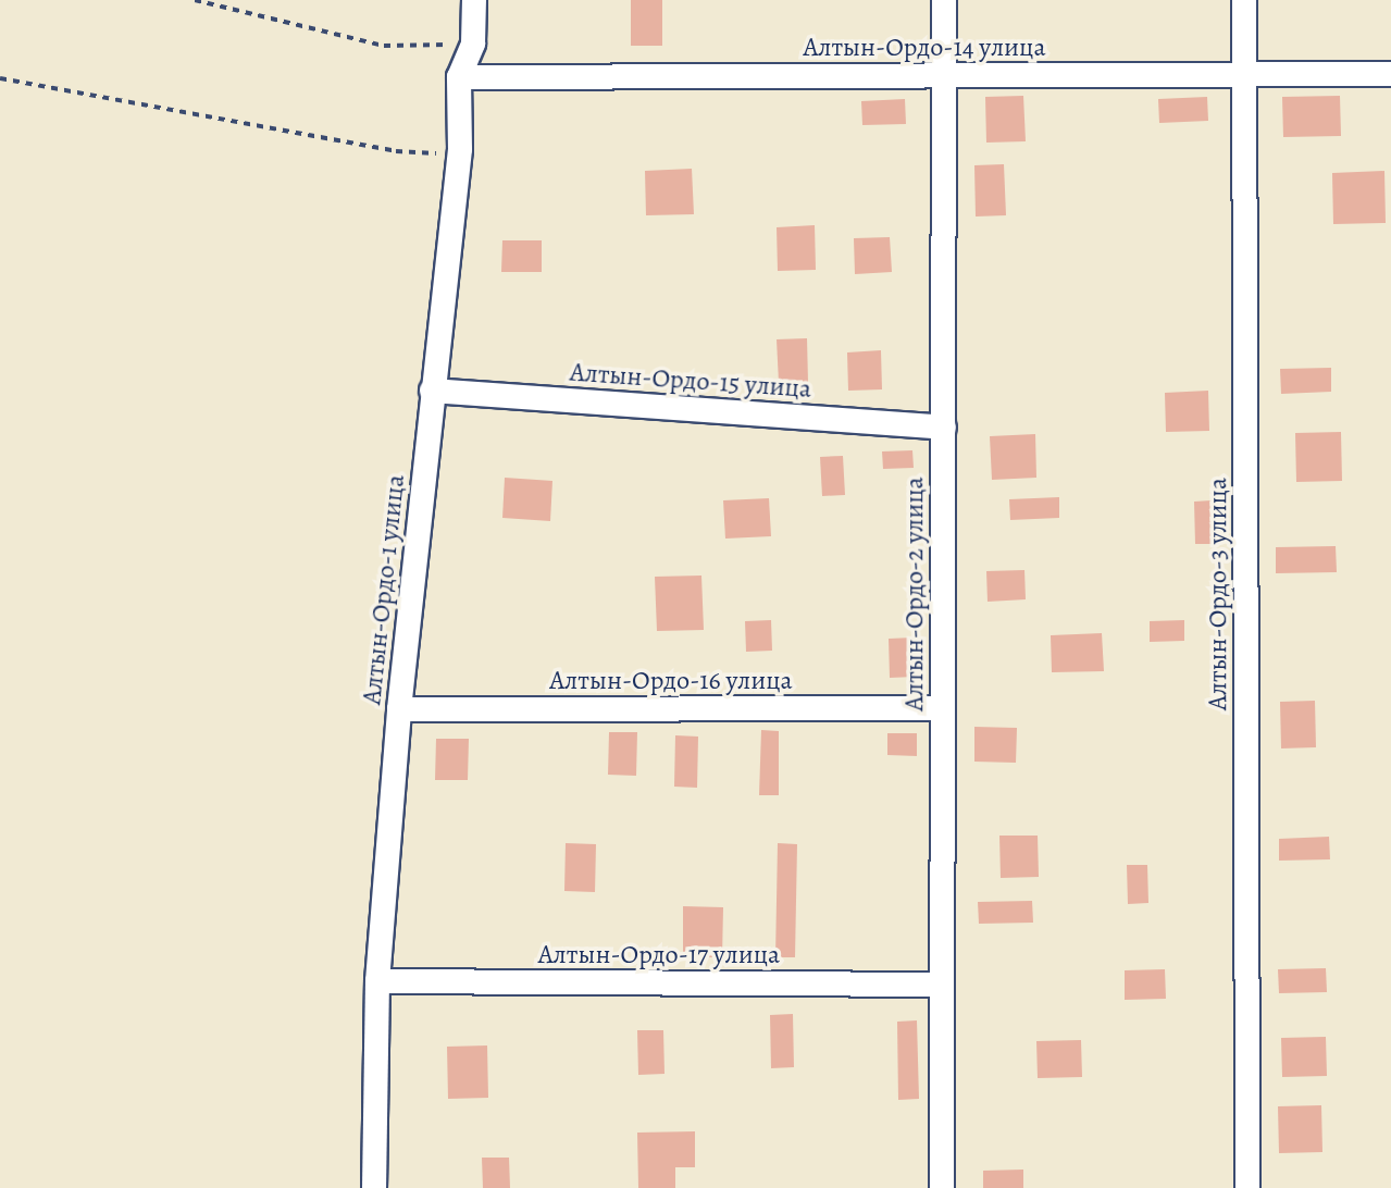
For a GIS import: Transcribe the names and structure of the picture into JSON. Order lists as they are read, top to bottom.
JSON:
{
  "streets": {
    "street": [
      "Алтын-Ордо-14 улица",
      "Алтын-Ордо-15 улица",
      "Алтын-Ордо-1 улица",
      "Алтын-Ордо-2 улица",
      "Алтын-Ордо-3 улица",
      "Алтын-Ордо-16 улица",
      "Алтын-Ордо-17 улица"
    ]
  },
  "crossings": [
    ["Алтын-Ордо-14 улица", "Алтын-Ордо-1 улица"],
    ["Алтын-Ордо-14 улица", "Алтын-Ордо-2 улица"],
    ["Алтын-Ордо-14 улица", "Алтын-Ордо-3 улица"],
    ["Алтын-Ордо-15 улица", "Алтын-Ордо-1 улица"],
    ["Алтын-Ордо-15 улица", "Алтын-Ордо-2 улица"],
    ["Алтын-Ордо-1 улица", "Алтын-Ордо-16 улица"],
    ["Алтын-Ордо-1 улица", "Алтын-Ордо-17 улица"],
    ["Алтын-Ордо-2 улица", "Алтын-Ордо-16 улица"],
    ["Алтын-Ордо-2 улица", "Алтын-Ордо-17 улица"]
  ]
}
